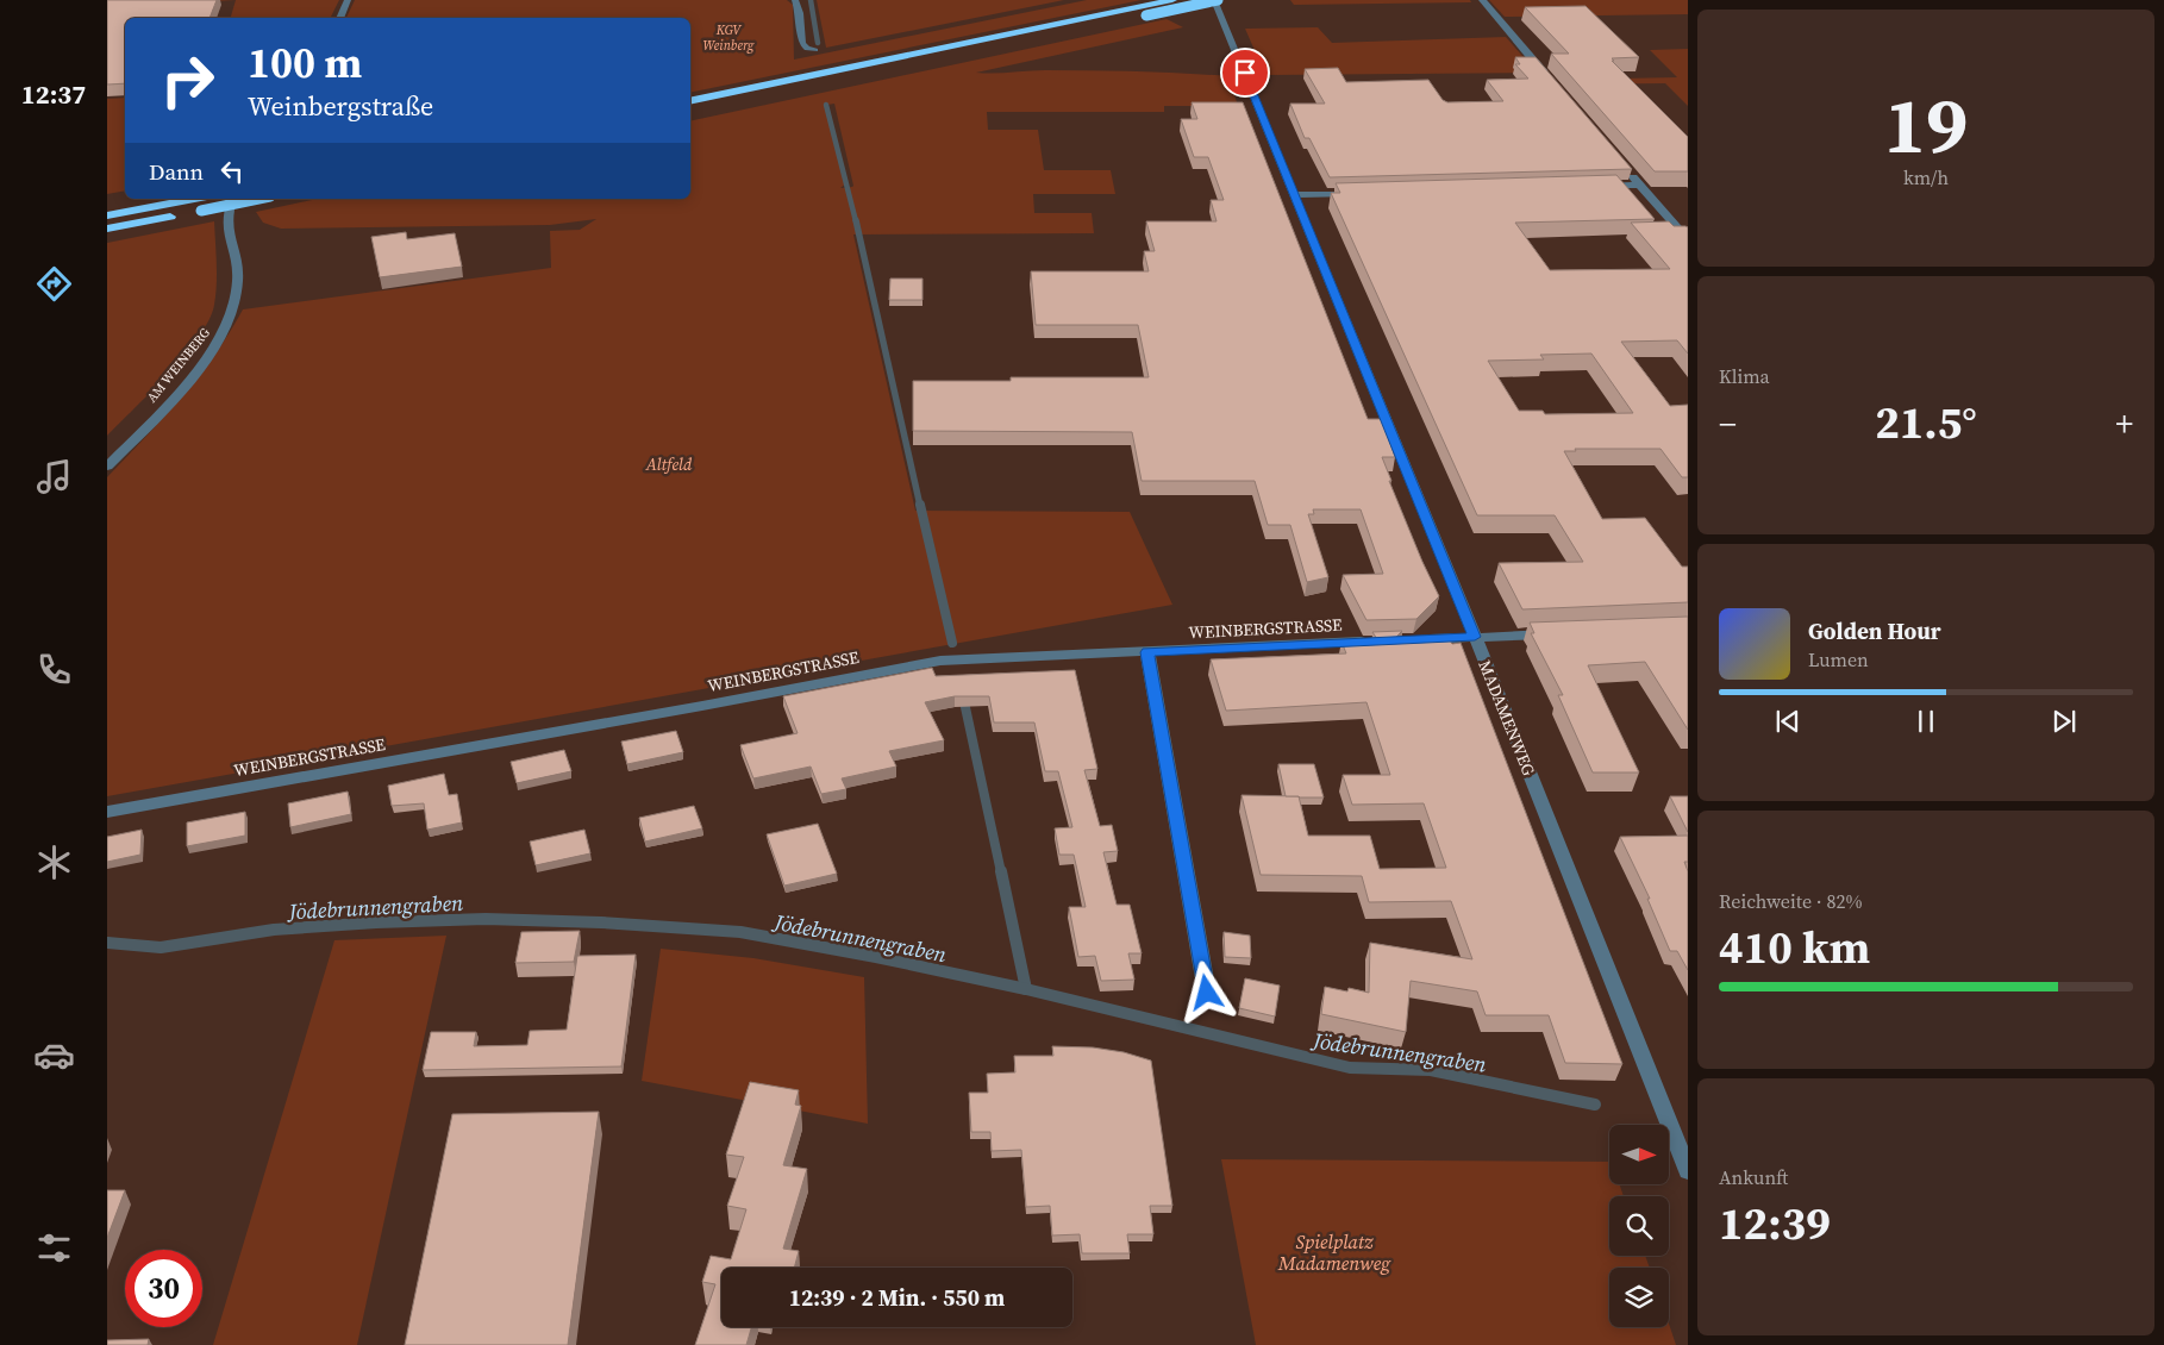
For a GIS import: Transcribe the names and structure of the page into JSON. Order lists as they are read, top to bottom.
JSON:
{
  "streets": {
    "street": ["AM WEINBERG", "WEINBERGSTRASSE", "MADAMENWEG"]
  },
  "water": ["Jödebrunnengraben"],
  "parks": ["KGV Weinberg", "Altfeld", "Spielplatz Madamenweg"],
  "north": "right",
  "page": {
    "tabs": "12:37",
    "tile": [
      ["19", "km/h"],
      "Klima",
      ["Reichweite · 82%", "410 km"],
      ["Ankunft", "12:39"]
    ],
    "turn": ["100 m", "Weinbergstraße"],
    "then": "Dann",
    "heat": ["−", "21.5°", "+"],
    "song": ["Golden Hour", "Lumen"],
    "limit": "30",
    "trip": "12:39 · 2 Min. · 550 m"
  }
}
